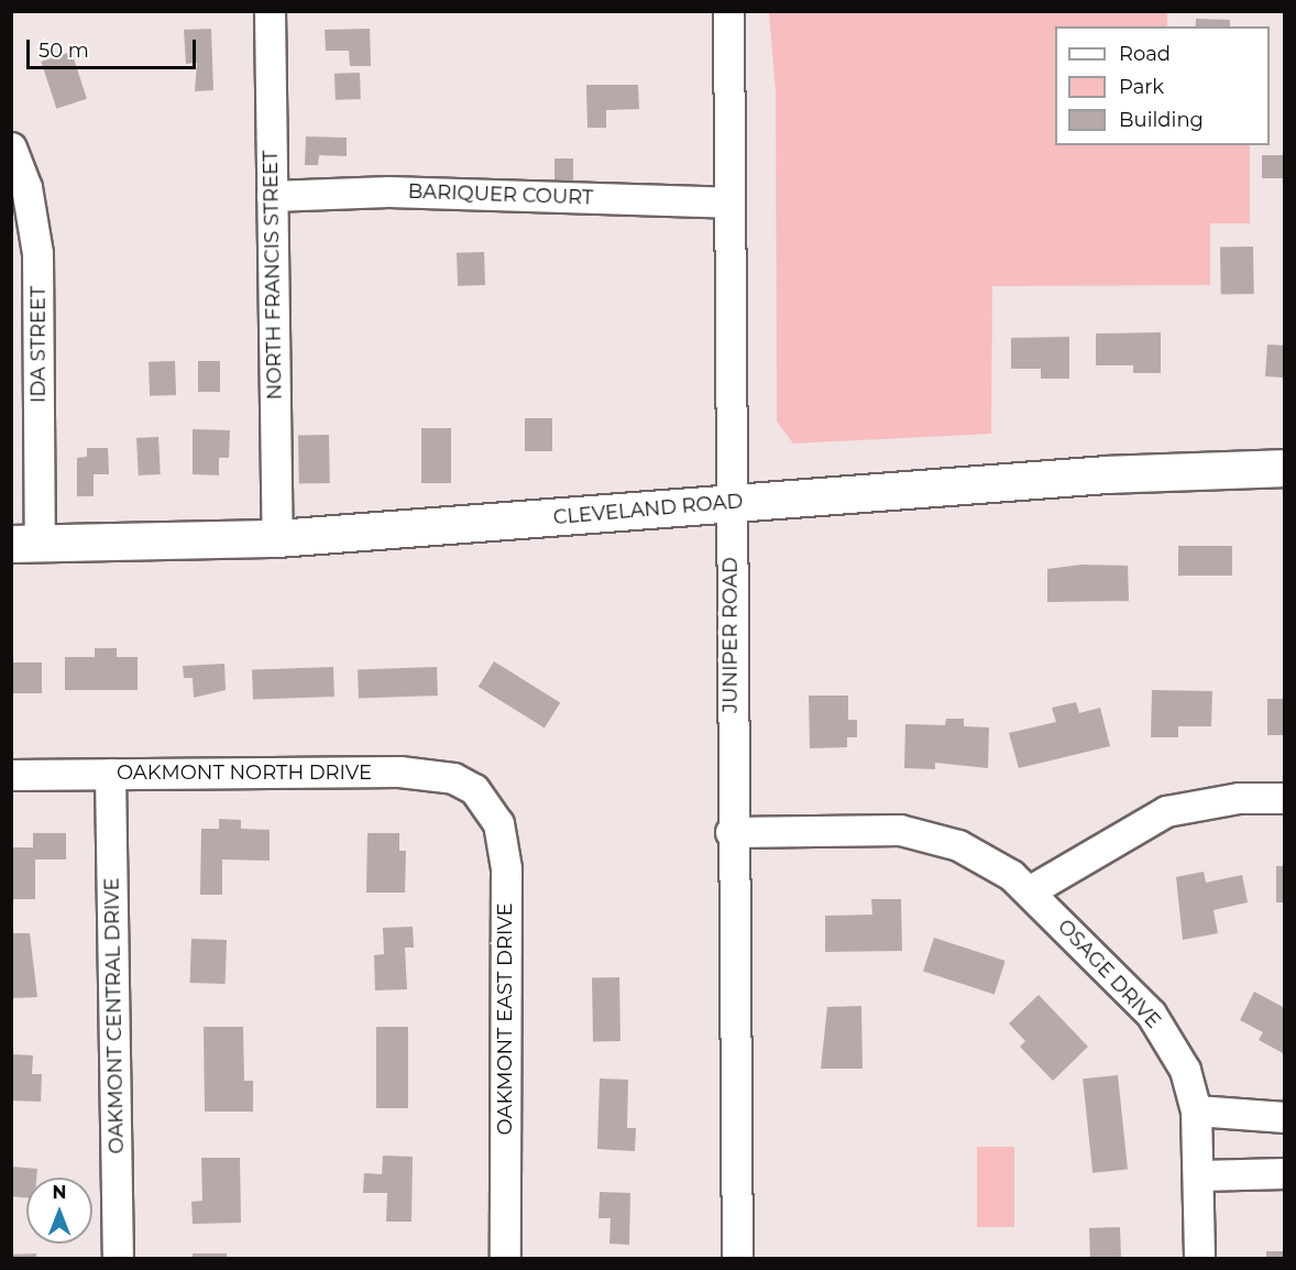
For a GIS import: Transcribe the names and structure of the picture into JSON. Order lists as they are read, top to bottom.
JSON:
{
  "streets": {
    "main road": ["CLEVELAND ROAD"],
    "street": [
      "BARIQUER COURT",
      "NORTH FRANCIS STREET",
      "IDA STREET",
      "JUNIPER ROAD",
      "OAKMONT NORTH DRIVE",
      "OSAGE DRIVE",
      "OAKMONT CENTRAL DRIVE",
      "OAKMONT EAST DRIVE"
    ]
  },
  "crossings": [
    ["BARIQUER COURT", "NORTH FRANCIS STREET"],
    ["BARIQUER COURT", "JUNIPER ROAD"],
    ["NORTH FRANCIS STREET", "CLEVELAND ROAD"],
    ["IDA STREET", "CLEVELAND ROAD"],
    ["CLEVELAND ROAD", "JUNIPER ROAD"],
    ["JUNIPER ROAD", "OSAGE DRIVE"],
    ["OAKMONT NORTH DRIVE", "OAKMONT CENTRAL DRIVE"],
    ["OAKMONT NORTH DRIVE", "OAKMONT EAST DRIVE"]
  ],
  "legend": ["Road", "Park", "Building"],
  "scale_bar": "50 m",
  "north": "top"
}
